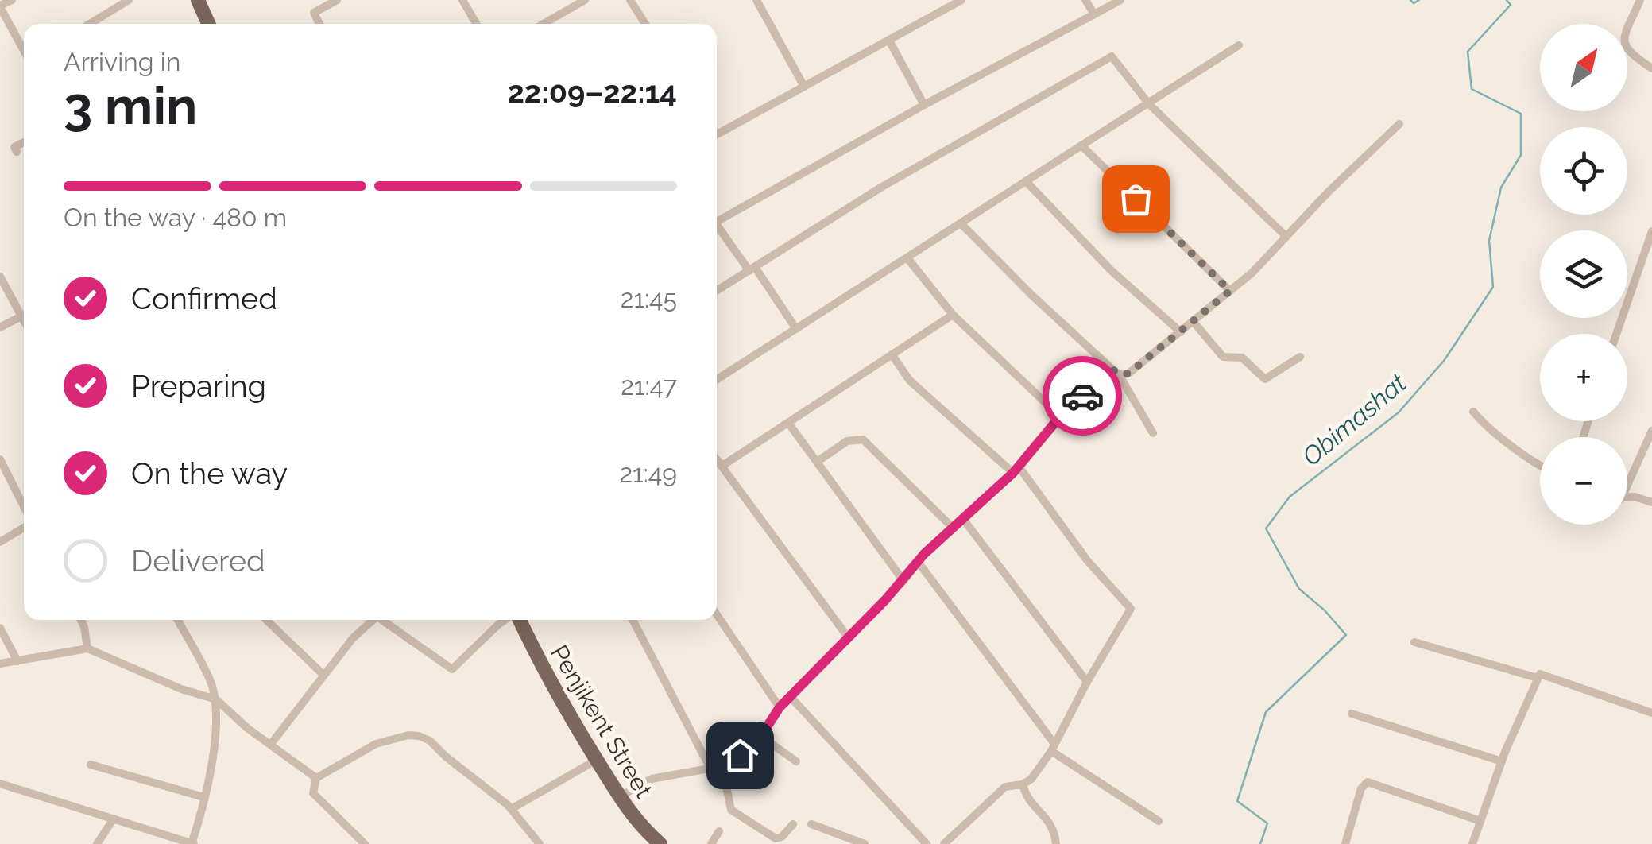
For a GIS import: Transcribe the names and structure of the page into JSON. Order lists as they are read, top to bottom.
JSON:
{
  "streets": {
    "main road": ["Penjikent Street"]
  },
  "water": ["Obimashat"],
  "north": "top right",
  "page": {
    "map_buttons": ["+", "−"],
    "heading": ["3 min", "Arriving in", "22:09–22:14"],
    "bar": "On the way · 480 m",
    "list": [
      ["Confirmed", "21:45"],
      ["Preparing", "21:47"],
      ["On the way", "21:49"],
      "Delivered"
    ]
  }
}
